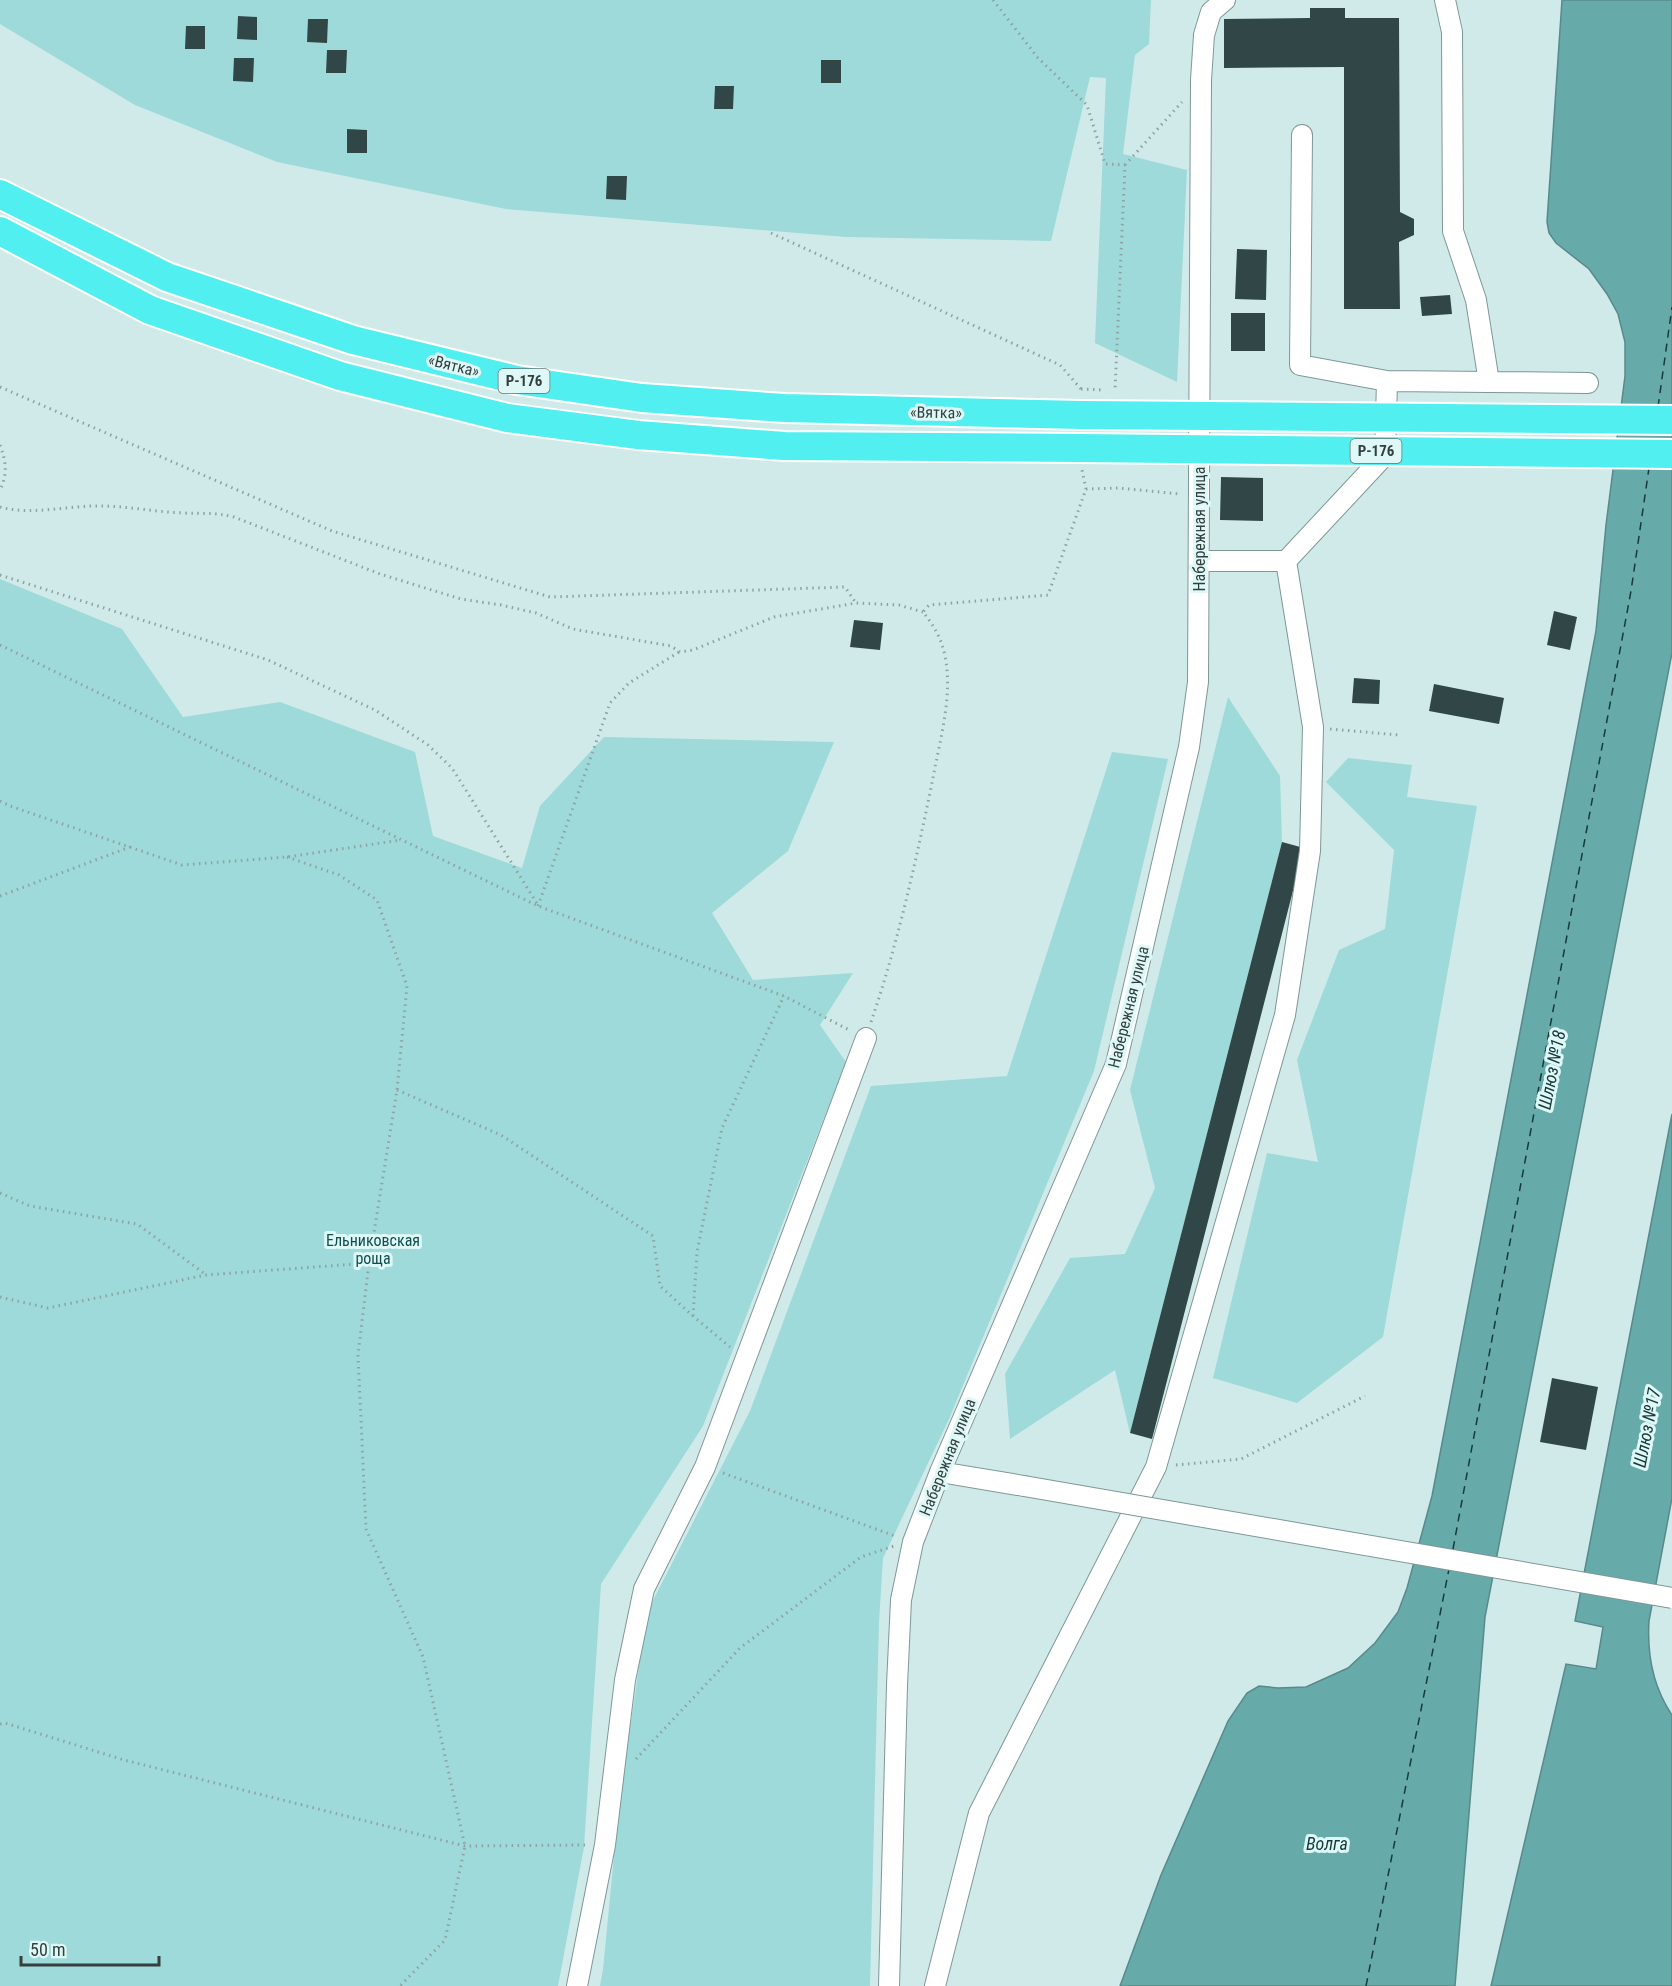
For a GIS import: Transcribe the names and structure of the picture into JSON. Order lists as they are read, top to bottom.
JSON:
{
  "streets": {
    "highway": ["«Вятка»", "Р-176"],
    "street": ["Набережная улица"]
  },
  "crossings": [
    ["«Вятка»", "Р-176"]
  ],
  "water": ["Шлюз №18", "Шлюз №17", "Волга"],
  "parks": ["Ельниковская роща"],
  "scale_bar": "50 m"
}
